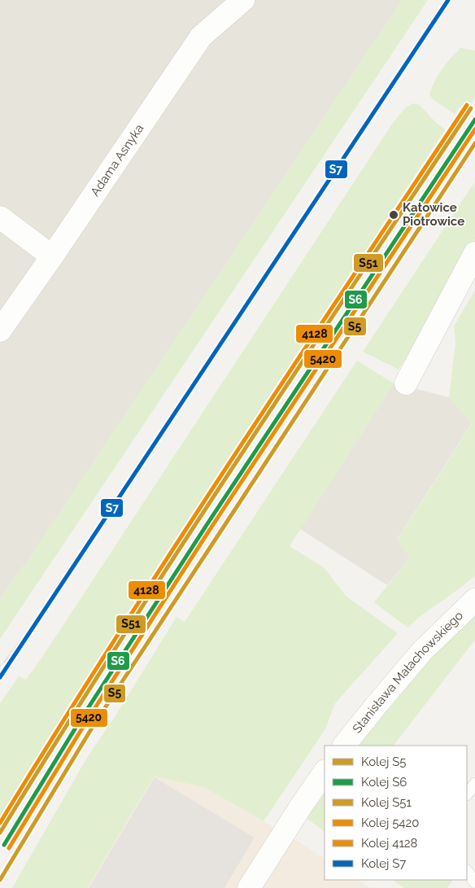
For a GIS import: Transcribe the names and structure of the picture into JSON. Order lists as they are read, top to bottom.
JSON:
{
  "streets": {
    "street": ["Adama Asnyka", "Stanisława Małachowskiego"]
  },
  "places": ["Katowice Piotrowice"],
  "lines": [
    "rail line S7",
    "rail line 4128",
    "rail line S51",
    "rail line S6",
    "rail line 5420",
    "rail line S5"
  ],
  "legend": [
    "Kolej S5",
    "Kolej S6",
    "Kolej S51",
    "Kolej 5420",
    "Kolej 4128",
    "Kolej S7"
  ]
}
